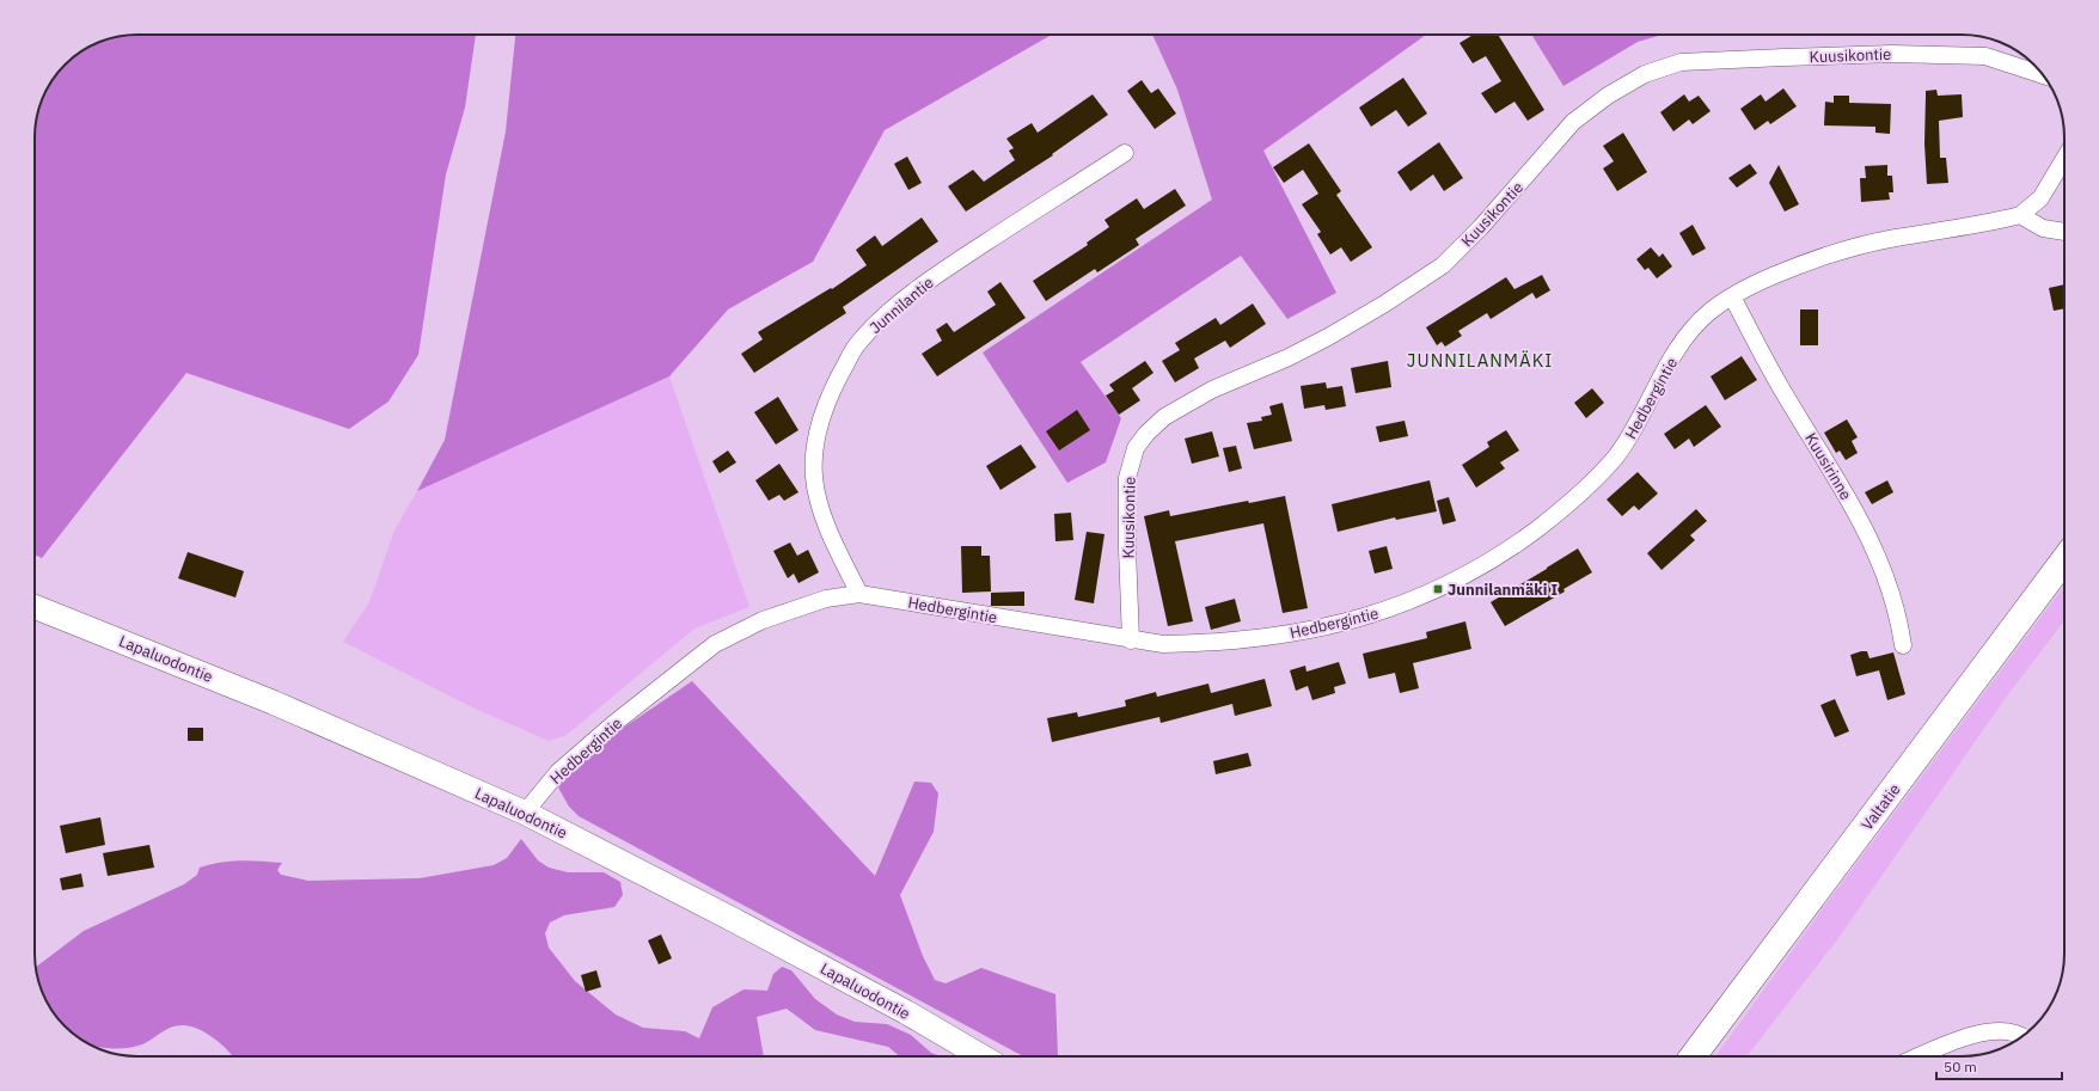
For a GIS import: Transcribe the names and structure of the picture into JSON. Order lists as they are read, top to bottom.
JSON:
{
  "streets": {
    "highway": ["Valtatie"],
    "main road": ["Lapaluodontie"],
    "street": [
      "Kuusikontie",
      "Junnilantie",
      "Hedbergintie",
      "Kuusirinne"
    ]
  },
  "crossings": [
    ["Kuusikontie", "Hedbergintie"],
    ["Junnilantie", "Hedbergintie"],
    ["Hedbergintie", "Kuusirinne"],
    ["Hedbergintie", "Lapaluodontie"]
  ],
  "districts": ["JUNNILANMÄKI"],
  "places": {
    "transit": ["Junnilanmäki I"]
  },
  "scale_bar": "50 m"
}
